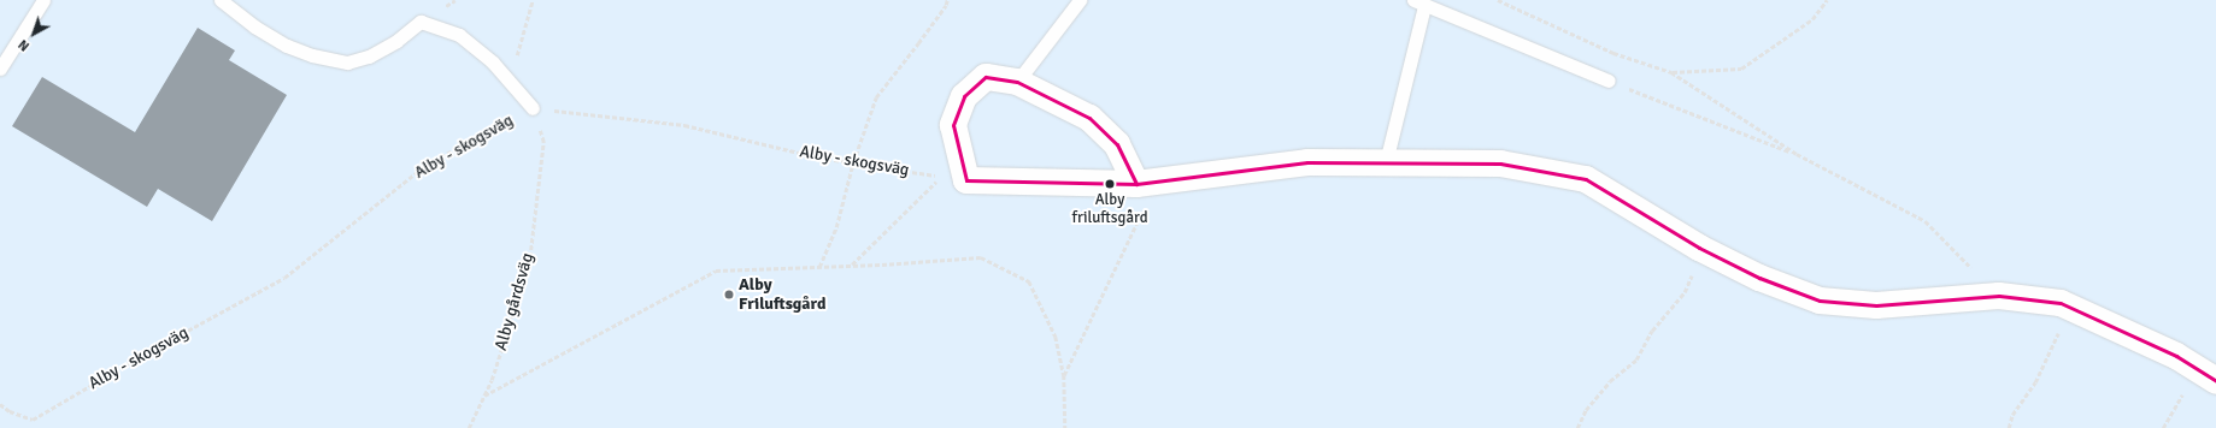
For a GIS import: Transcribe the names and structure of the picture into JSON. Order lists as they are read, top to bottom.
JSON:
{
  "streets": {
    "path": ["Alby - skogsväg", "Alby gårdsväg"]
  },
  "places": ["Alby friluftsgård", "Alby Friluftsgård"],
  "north": "bottom left"
}
